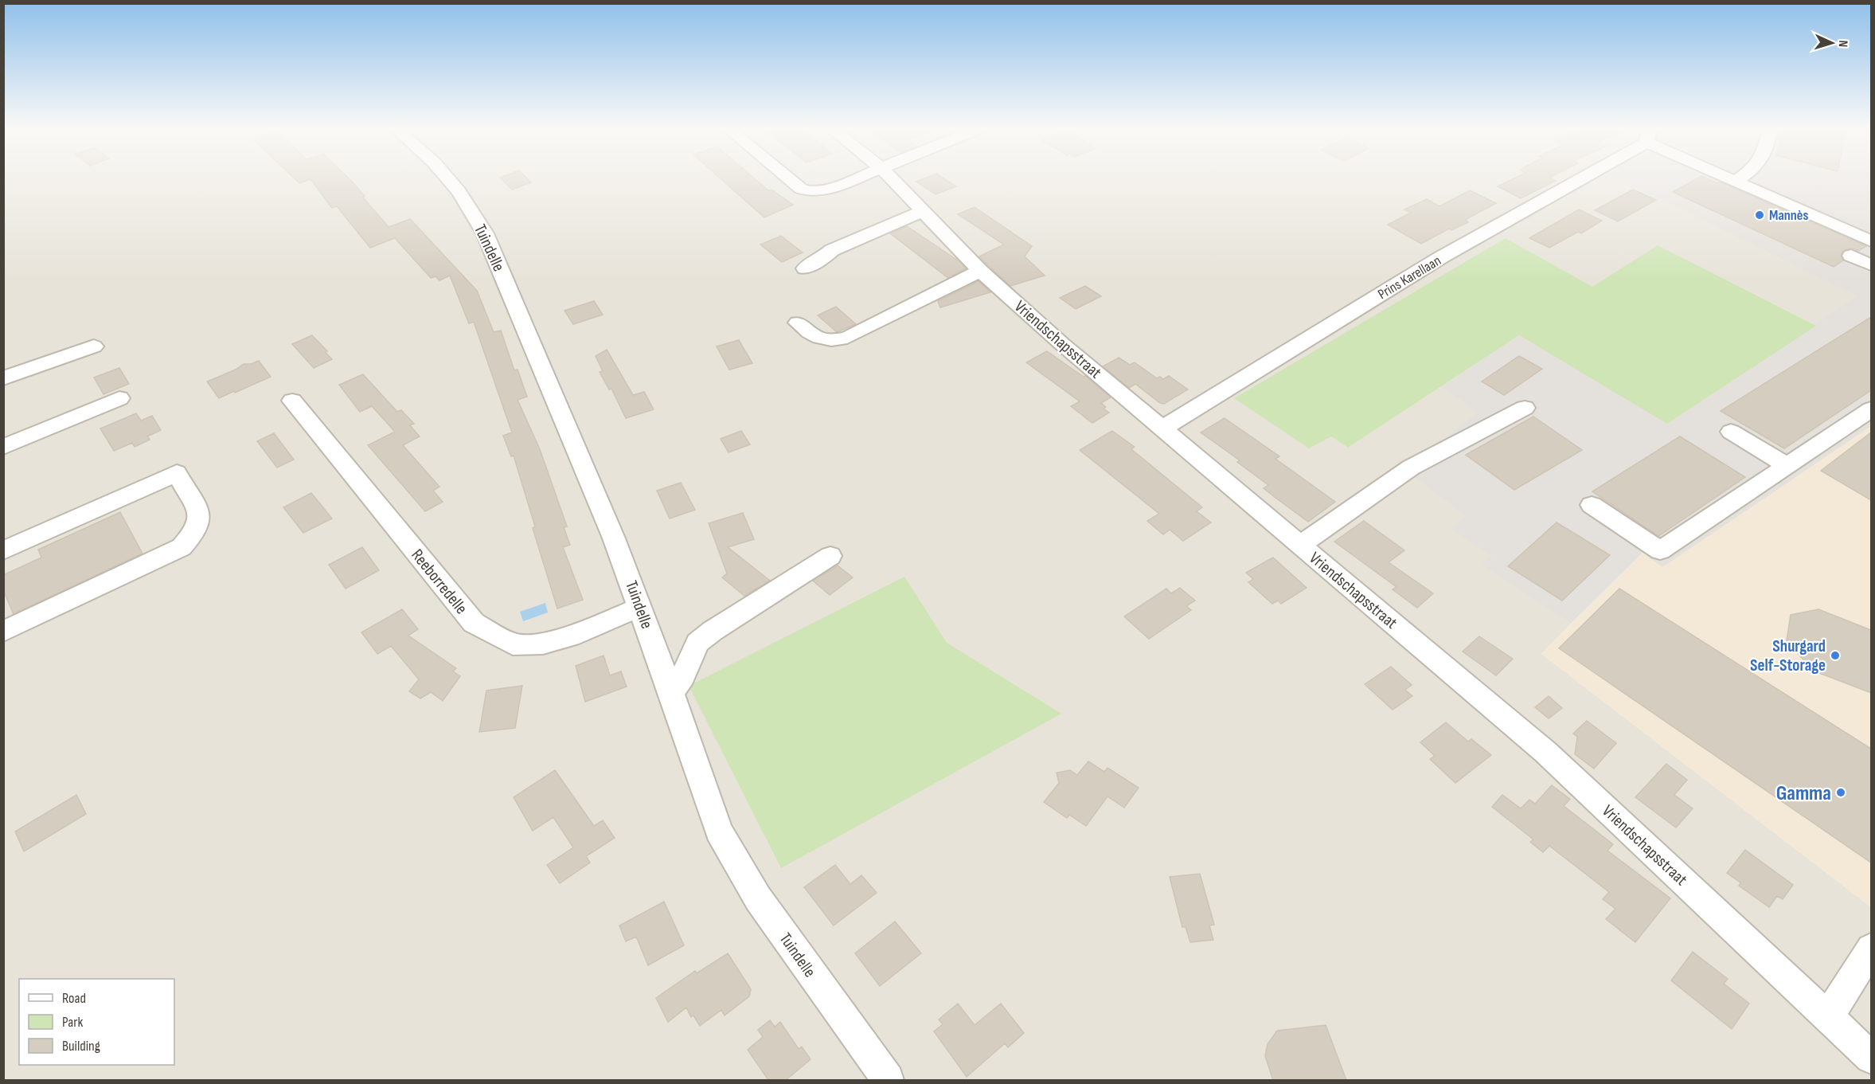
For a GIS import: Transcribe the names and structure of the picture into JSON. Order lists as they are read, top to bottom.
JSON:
{
  "streets": {
    "street": [
      "Tuindelle",
      "Prins Karellaan",
      "Vriendschapsstraat",
      "Reeborredelle"
    ]
  },
  "crossings": [
    ["Tuindelle", "Reeborredelle"],
    ["Prins Karellaan", "Vriendschapsstraat"]
  ],
  "places": ["Mannès", "Shurgard Self-Storage", "Gamma"],
  "legend": ["Road", "Park", "Building"],
  "north": "right"
}
